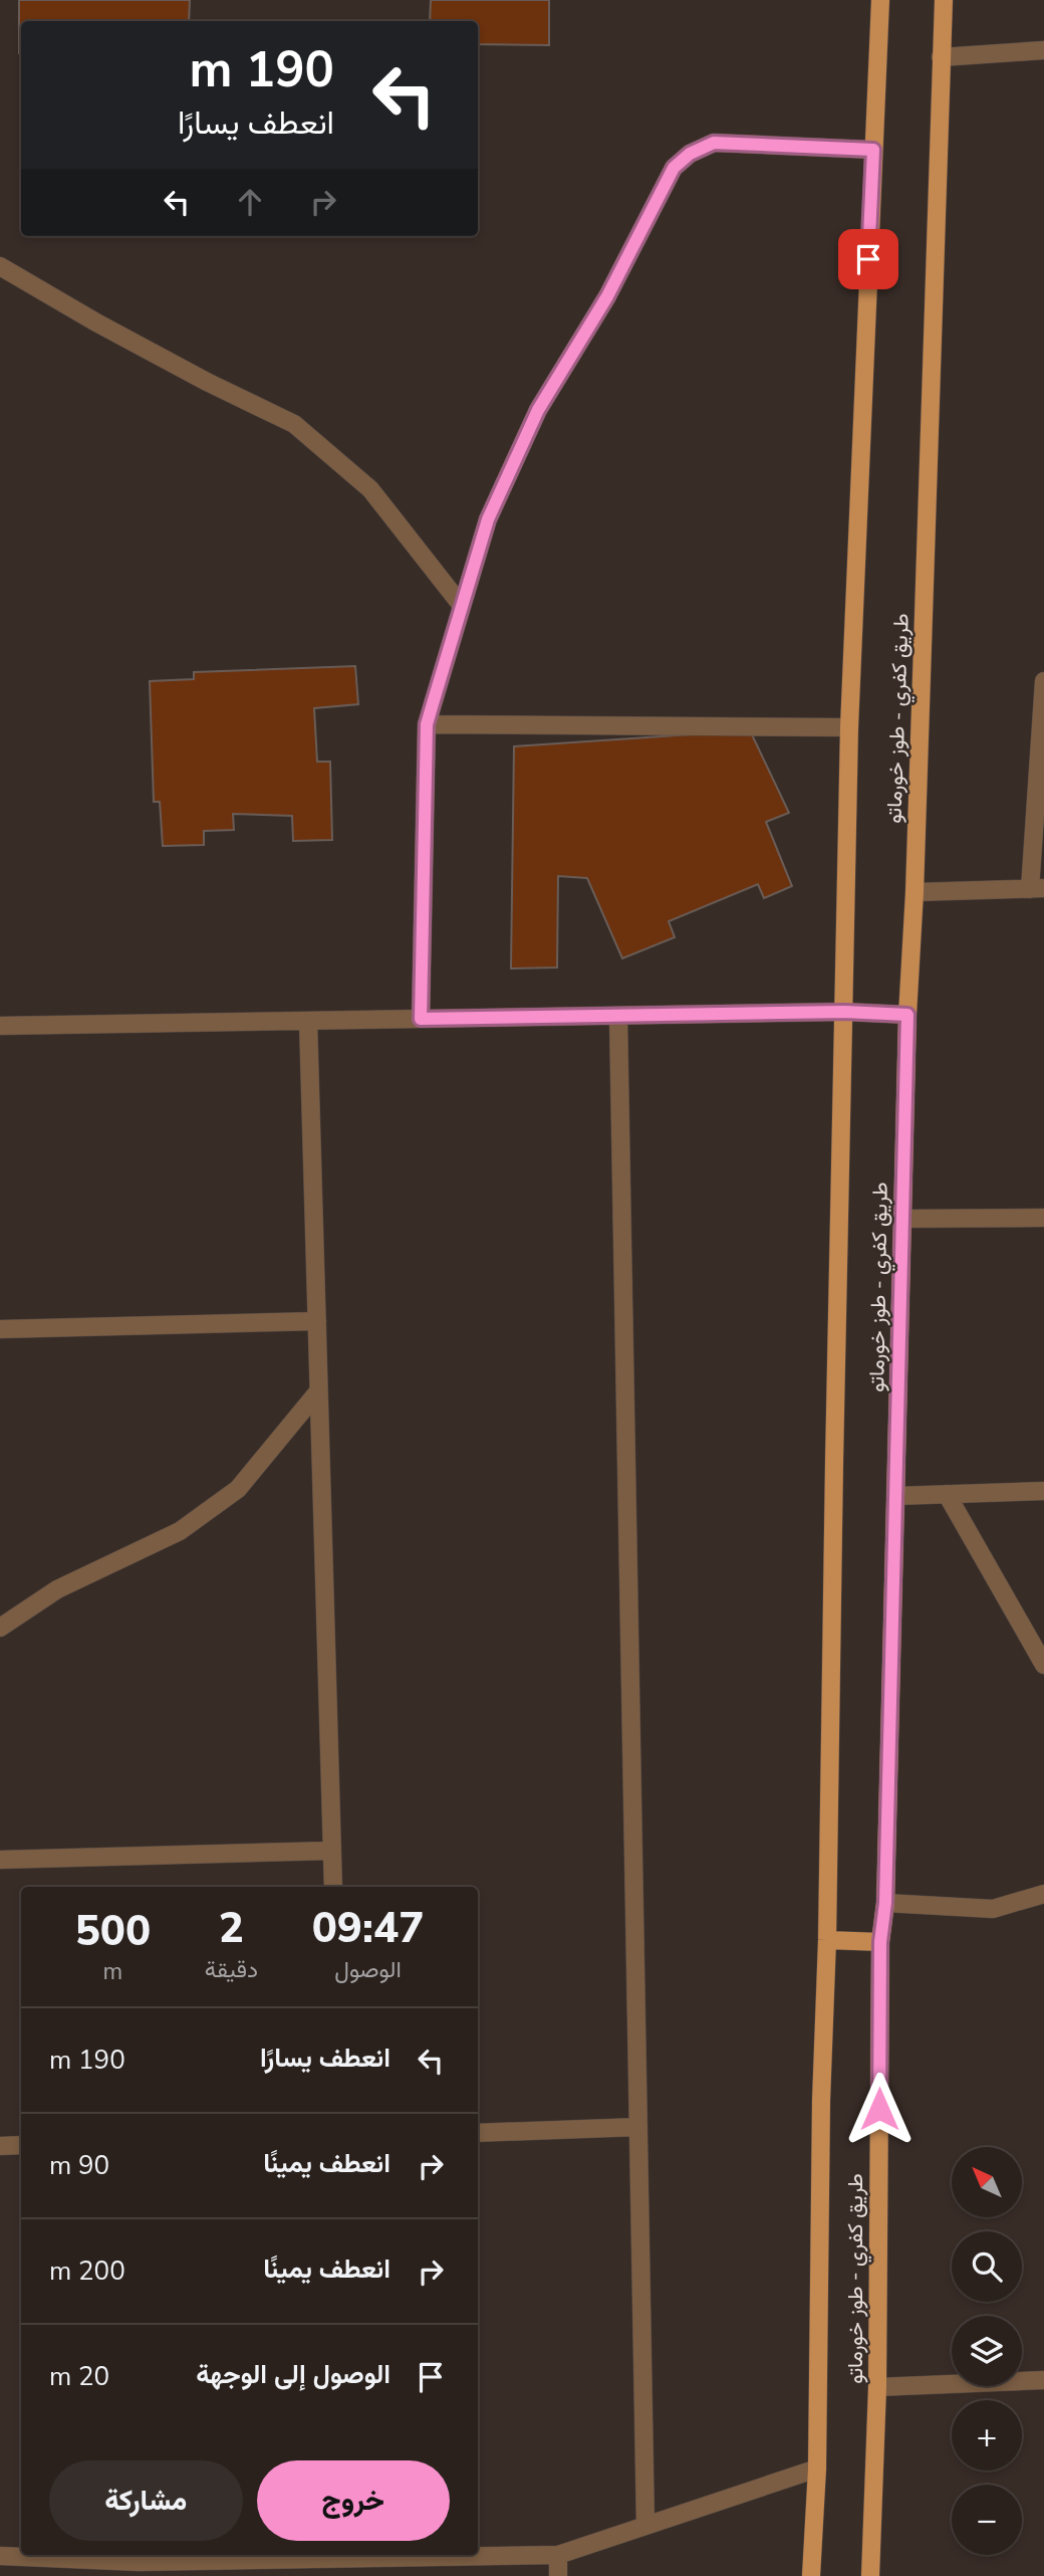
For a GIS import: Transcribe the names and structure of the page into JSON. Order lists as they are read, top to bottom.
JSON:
{
  "streets": {
    "main road": ["طريق كفري - طوز خورماتو"]
  },
  "north": "top left",
  "page": {
    "turn": ["190 m", "انعطف يسارًا"],
    "eta": [
      "09:47",
      "الوصول",
      "2",
      "دقيقة",
      "500",
      "m"
    ],
    "list": [
      {
        "name": "انعطف يسارًا",
        "value": "190 m"
      },
      {
        "name": "انعطف يمينًا",
        "value": "90 m"
      },
      {
        "name": "انعطف يمينًا",
        "value": "200 m"
      },
      {
        "name": "الوصول إلى الوجهة",
        "value": "20 m"
      }
    ],
    "map_buttons": ["+", "−"],
    "buttons": ["خروج", "مشاركة"]
  }
}
